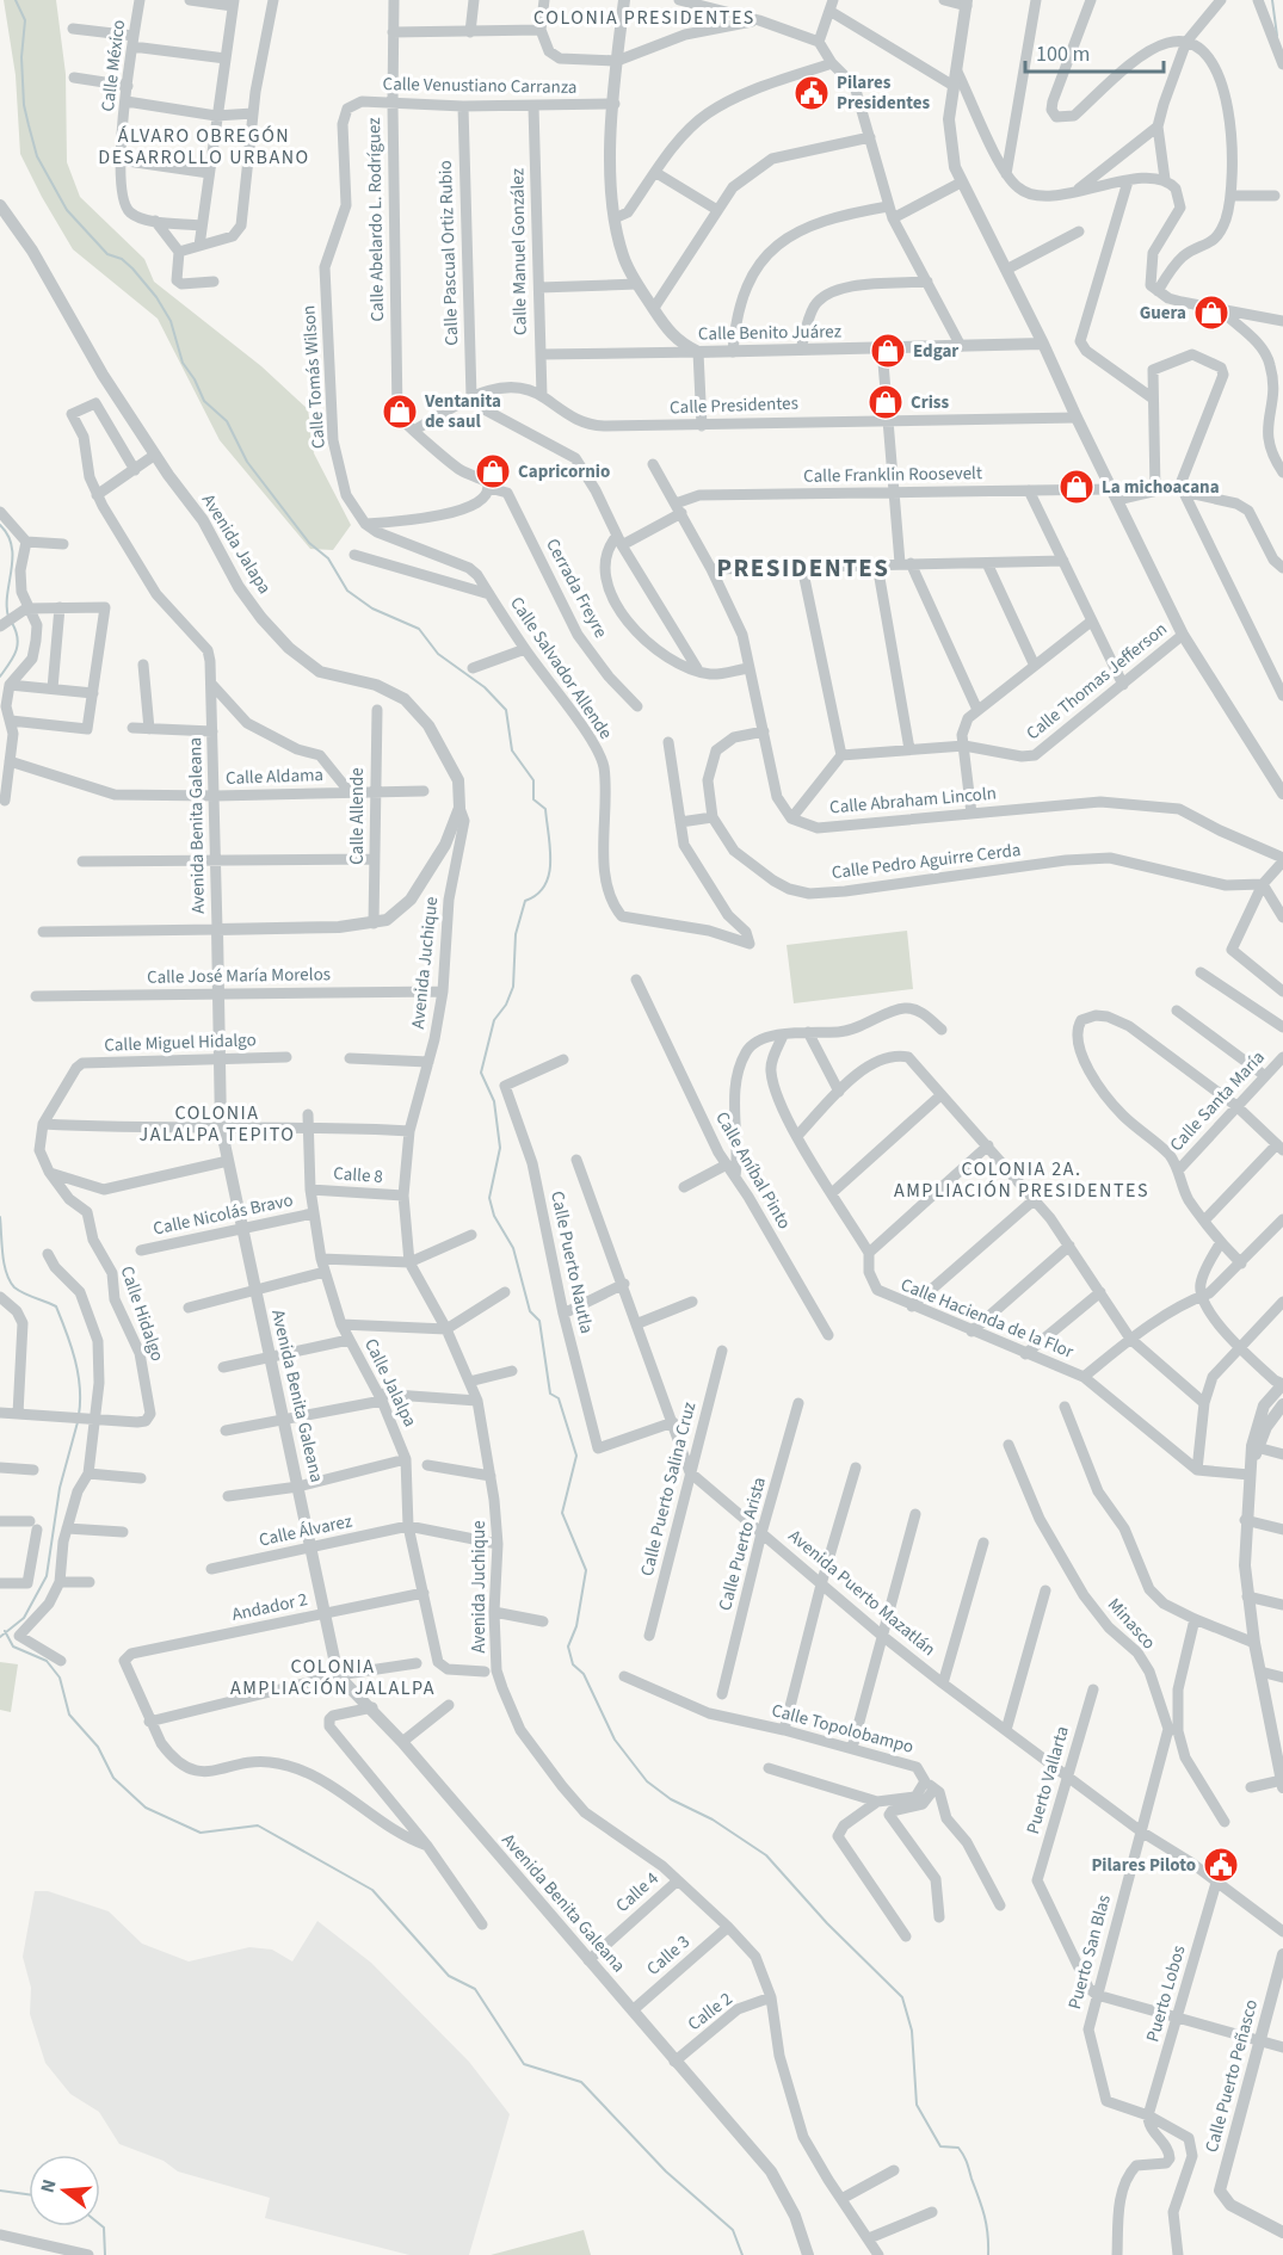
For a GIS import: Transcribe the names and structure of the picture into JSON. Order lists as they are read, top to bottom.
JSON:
{
  "streets": {
    "street": [
      "Calle México",
      "Calle Venustiano Carranza",
      "Calle Abelardo L. Rodríguez",
      "Calle Manuel González",
      "Calle Pascual Ortiz Rubio",
      "Calle Benito Juárez",
      "Calle Tomás Wilson",
      "Calle Presidentes",
      "Calle Franklin Roosevelt",
      "Avenida Jalapa",
      "Cerrada Freyre",
      "Calle Salvador Allende",
      "Calle Thomas Jefferson",
      "Calle Aldama",
      "Calle Abraham Lincoln",
      "Calle Allende",
      "Avenida Benita Galeana",
      "Calle Pedro Aguirre Cerda",
      "Avenida Juchique",
      "Calle José María Morelos",
      "Calle Miguel Hidalgo",
      "Calle Santa María",
      "Calle Aníbal Pinto",
      "Calle 8",
      "Calle Nicolás Bravo",
      "Calle Puerto Nautla",
      "Calle Hidalgo",
      "Calle Hacienda de la Flor",
      "Calle Jalalpa",
      "Calle Puerto Salina Cruz",
      "Calle Álvarez",
      "Calle Puerto Arista",
      "Avenida Puerto Mazatlán",
      "Andador 2",
      "Minasco",
      "Calle Topolobampo",
      "Puerto Vallarta",
      "Calle 4",
      "Puerto San Blas",
      "Calle 3",
      "Puerto Lobos",
      "Calle 2",
      "Calle Puerto Peñasco"
    ]
  },
  "crossings": [
    ["Calle Venustiano Carranza", "Calle Abelardo L. Rodríguez"],
    ["Calle Venustiano Carranza", "Calle Manuel González"],
    ["Calle Venustiano Carranza", "Calle Pascual Ortiz Rubio"],
    ["Calle Venustiano Carranza", "Calle Tomás Wilson"],
    ["Calle Abelardo L. Rodríguez", "Calle Presidentes"],
    ["Calle Abelardo L. Rodríguez", "Cerrada Freyre"],
    ["Calle Manuel González", "Calle Benito Juárez"],
    ["Calle Manuel González", "Calle Presidentes"],
    ["Calle Pascual Ortiz Rubio", "Calle Presidentes"],
    ["Avenida Jalapa", "Avenida Juchique"],
    ["Calle Aldama", "Calle Allende"],
    ["Calle Aldama", "Avenida Benita Galeana"],
    ["Avenida Benita Galeana", "Calle José María Morelos"],
    ["Avenida Benita Galeana", "Calle Miguel Hidalgo"],
    ["Avenida Benita Galeana", "Calle Nicolás Bravo"],
    ["Avenida Benita Galeana", "Calle Álvarez"],
    ["Avenida Benita Galeana", "Andador 2"],
    ["Avenida Benita Galeana", "Calle 4"],
    ["Avenida Benita Galeana", "Calle 3"],
    ["Avenida Benita Galeana", "Calle 2"],
    ["Avenida Juchique", "Calle José María Morelos"],
    ["Avenida Juchique", "Calle 8"],
    ["Avenida Juchique", "Calle 4"],
    ["Avenida Juchique", "Calle 3"],
    ["Avenida Juchique", "Calle 2"],
    ["Calle Miguel Hidalgo", "Calle Hidalgo"],
    ["Calle 8", "Calle Jalalpa"],
    ["Calle Nicolás Bravo", "Calle Jalalpa"],
    ["Calle Jalalpa", "Calle Álvarez"],
    ["Calle Jalalpa", "Andador 2"],
    ["Calle Puerto Salina Cruz", "Avenida Puerto Mazatlán"],
    ["Calle Puerto Arista", "Avenida Puerto Mazatlán"],
    ["Avenida Puerto Mazatlán", "Puerto Vallarta"],
    ["Avenida Puerto Mazatlán", "Puerto San Blas"],
    ["Avenida Puerto Mazatlán", "Puerto Lobos"],
    ["Minasco", "Puerto San Blas"],
    ["Puerto Vallarta", "Puerto San Blas"],
    ["Puerto San Blas", "Puerto Lobos"]
  ],
  "districts": [
    "COLONIA PRESIDENTES",
    "ÁLVARO OBREGÓN DESARROLLO URBANO",
    "PRESIDENTES",
    "COLONIA JALALPA TEPITO",
    "COLONIA 2A. AMPLIACIÓN PRESIDENTES",
    "COLONIA AMPLIACIÓN JALALPA"
  ],
  "places": {
    "public building": ["Pilares Presidentes", "Pilares Piloto"],
    "shop": [
      "Guera",
      "Edgar",
      "Criss",
      "Ventanita de saul",
      "Capricornio",
      "La michoacana"
    ]
  },
  "scale_bar": "100 m",
  "north": "left"
}
